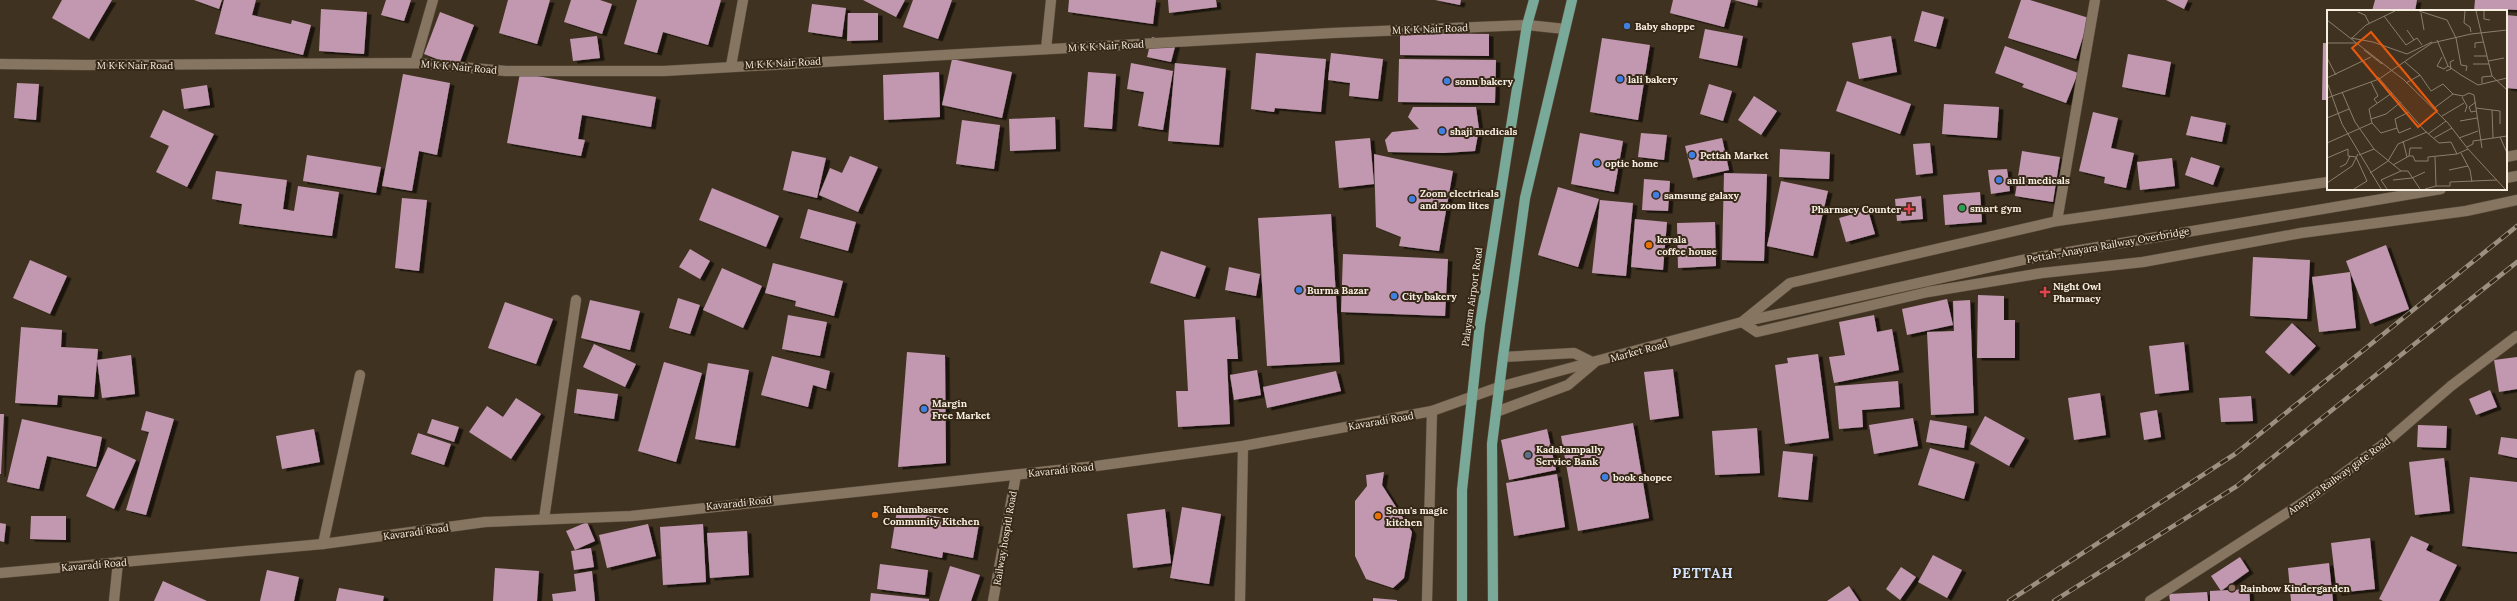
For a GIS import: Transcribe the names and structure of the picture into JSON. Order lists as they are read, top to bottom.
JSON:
{
  "streets": {
    "main road": ["Palayam Airport Road"],
    "street": [
      "M K K Nair Road",
      "Pettah-Anayara Railway Overbridge",
      "Market Road",
      "Kavaradi Road",
      "Anayara Railway gate Road",
      "Railway hospitl Road"
    ]
  },
  "crossings": [
    ["M K K Nair Road", "Palayam Airport Road"],
    ["Pettah-Anayara Railway Overbridge", "Market Road"],
    ["Palayam Airport Road", "Market Road"],
    ["Palayam Airport Road", "Kavaradi Road"],
    ["Market Road", "Kavaradi Road"],
    ["Kavaradi Road", "Railway hospitl Road"]
  ],
  "districts": ["PETTAH"],
  "places": {
    "other": [
      "Baby shoppe",
      "lali bakery",
      "sonu bakery",
      "shaji medicals",
      "Pettah Market",
      "optic home",
      "anil medicals",
      "samsung galaxy",
      "Zoom electricals and zoom lites",
      "smart gym",
      "kerala coffee house",
      "Burma Bazar",
      "City bakery",
      "Margin Free Market",
      "Kadakampally Service Bank",
      "book shopee",
      "Kudumbasree Community Kitchen",
      "Sonu's magic kitchen",
      "Rainbow Kindergarden"
    ],
    "health": ["Pharmacy Counter", "Night Owl Pharmacy"]
  }
}
